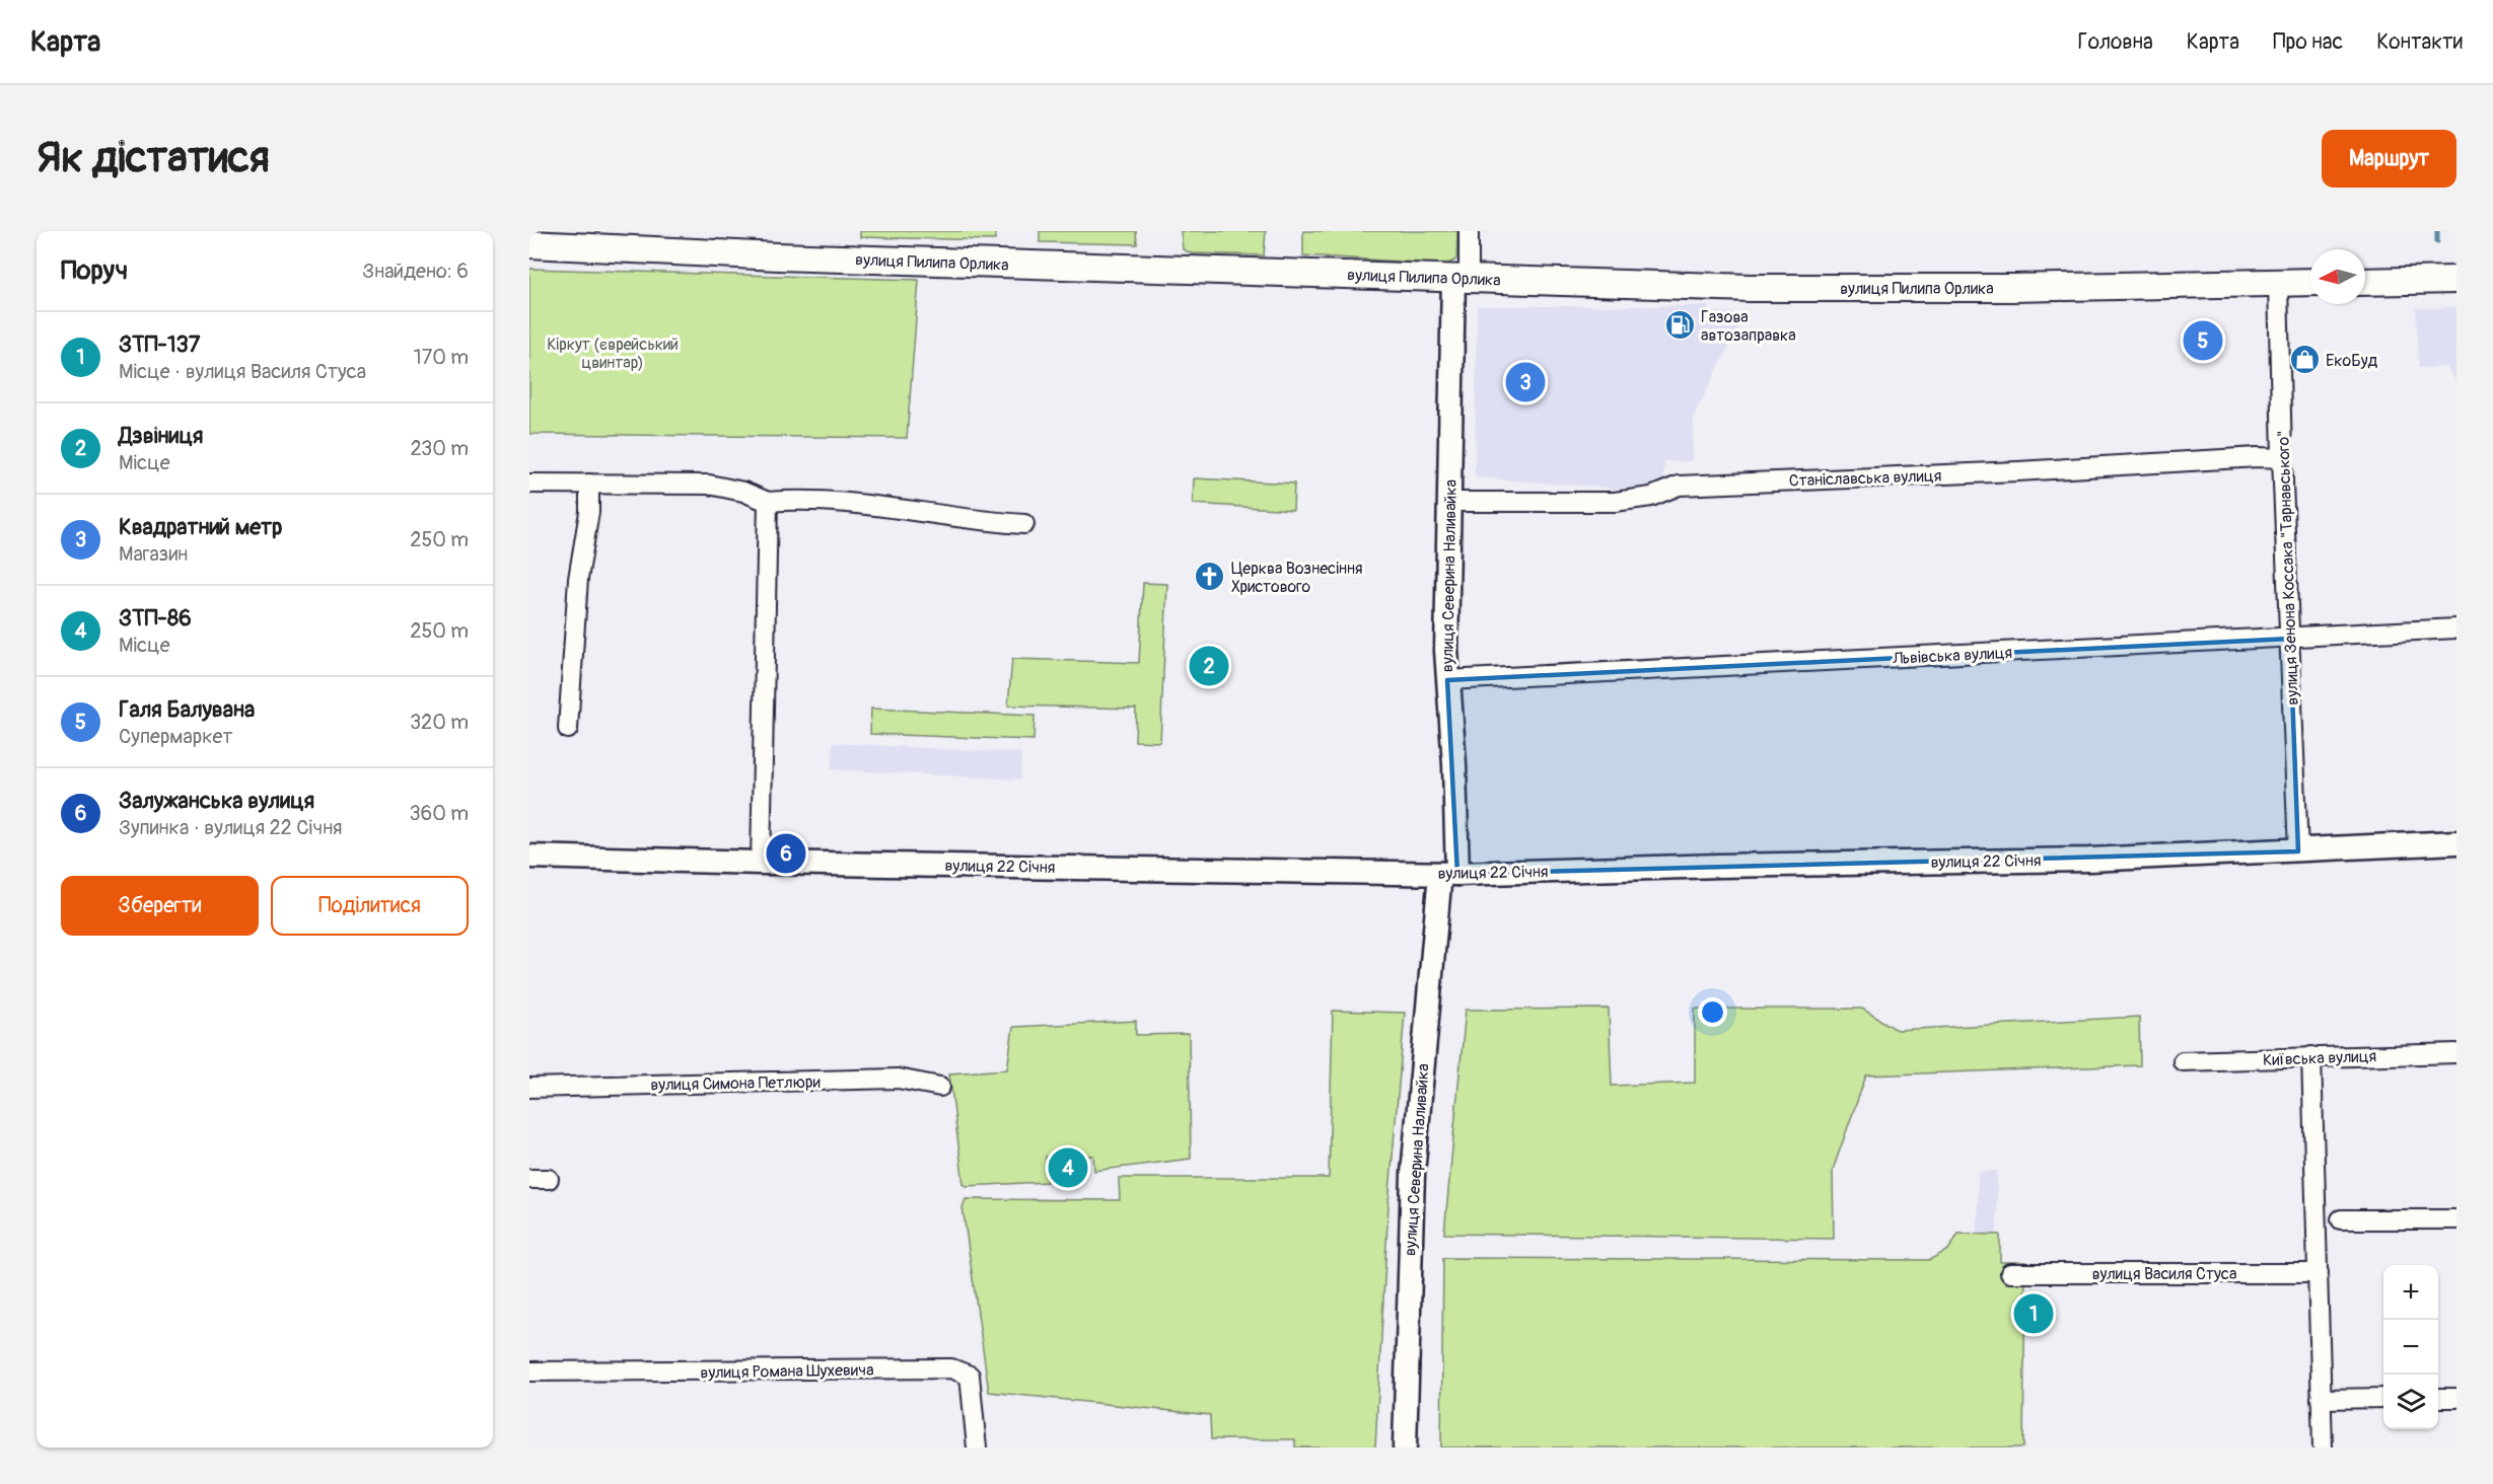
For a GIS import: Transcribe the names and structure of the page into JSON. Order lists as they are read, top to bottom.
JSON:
{
  "streets": {
    "main road": ["вулиця Пилипа Орлика"],
    "street": [
      "Станіславська вулиця",
      "вулиця Зенона Коссака \"Тарнавського\"",
      "вулиця Северина Наливайка",
      "Львівська вулиця",
      "вулиця 22 Січня",
      "Київська вулиця",
      "вулиця Симона Петлюри",
      "вулиця Василя Стуса",
      "вулиця Романа Шухевича"
    ]
  },
  "crossings": [
    ["вулиця Пилипа Орлика", "вулиця Зенона Коссака \"Тарнавського\""],
    ["вулиця Пилипа Орлика", "вулиця Северина Наливайка"],
    ["Станіславська вулиця", "вулиця Зенона Коссака \"Тарнавського\""],
    ["Станіславська вулиця", "вулиця Северина Наливайка"],
    ["вулиця Зенона Коссака \"Тарнавського\"", "Львівська вулиця"],
    ["вулиця Зенона Коссака \"Тарнавського\"", "вулиця 22 Січня"],
    ["вулиця Северина Наливайка", "Львівська вулиця"],
    ["вулиця Северина Наливайка", "вулиця 22 Січня"]
  ],
  "parks": ["Кіркут (єврейський цвинтар)"],
  "places": {
    "fuel station": ["Газова автозаправка"],
    "shop": ["ЕкоБуд"],
    "church": ["Церква Вознесіння Христового"]
  },
  "north": "left",
  "page": {
    "header": "Карта",
    "nav": [
      "Головна",
      "Карта",
      "Про нас",
      "Контакти"
    ],
    "buttons": [
      "Маршрут",
      ["Зберегти", "Поділитися"]
    ],
    "title": "Як дістатися",
    "heading": ["Поруч", "Знайдено: 6"],
    "list": [
      {
        "mark": "1",
        "name": "ЗТП-137",
        "note": "Місце · вулиця Василя Стуса",
        "value": "170 m"
      },
      {
        "mark": "2",
        "name": "Дзвіниця",
        "note": "Місце",
        "value": "230 m"
      },
      {
        "mark": "3",
        "name": "Квадратний метр",
        "note": "Магазин",
        "value": "250 m"
      },
      {
        "mark": "4",
        "name": "ЗТП-86",
        "note": "Місце",
        "value": "250 m"
      },
      {
        "mark": "5",
        "name": "Галя Балувана",
        "note": "Супермаркет",
        "value": "320 m"
      },
      {
        "mark": "6",
        "name": "Залужанська вулиця",
        "note": "Зупинка · вулиця 22 Січня",
        "value": "360 m"
      }
    ],
    "pins": [
      "5",
      "3",
      "2",
      "6",
      "4",
      "1"
    ],
    "map_buttons": ["+", "−"]
  }
}
